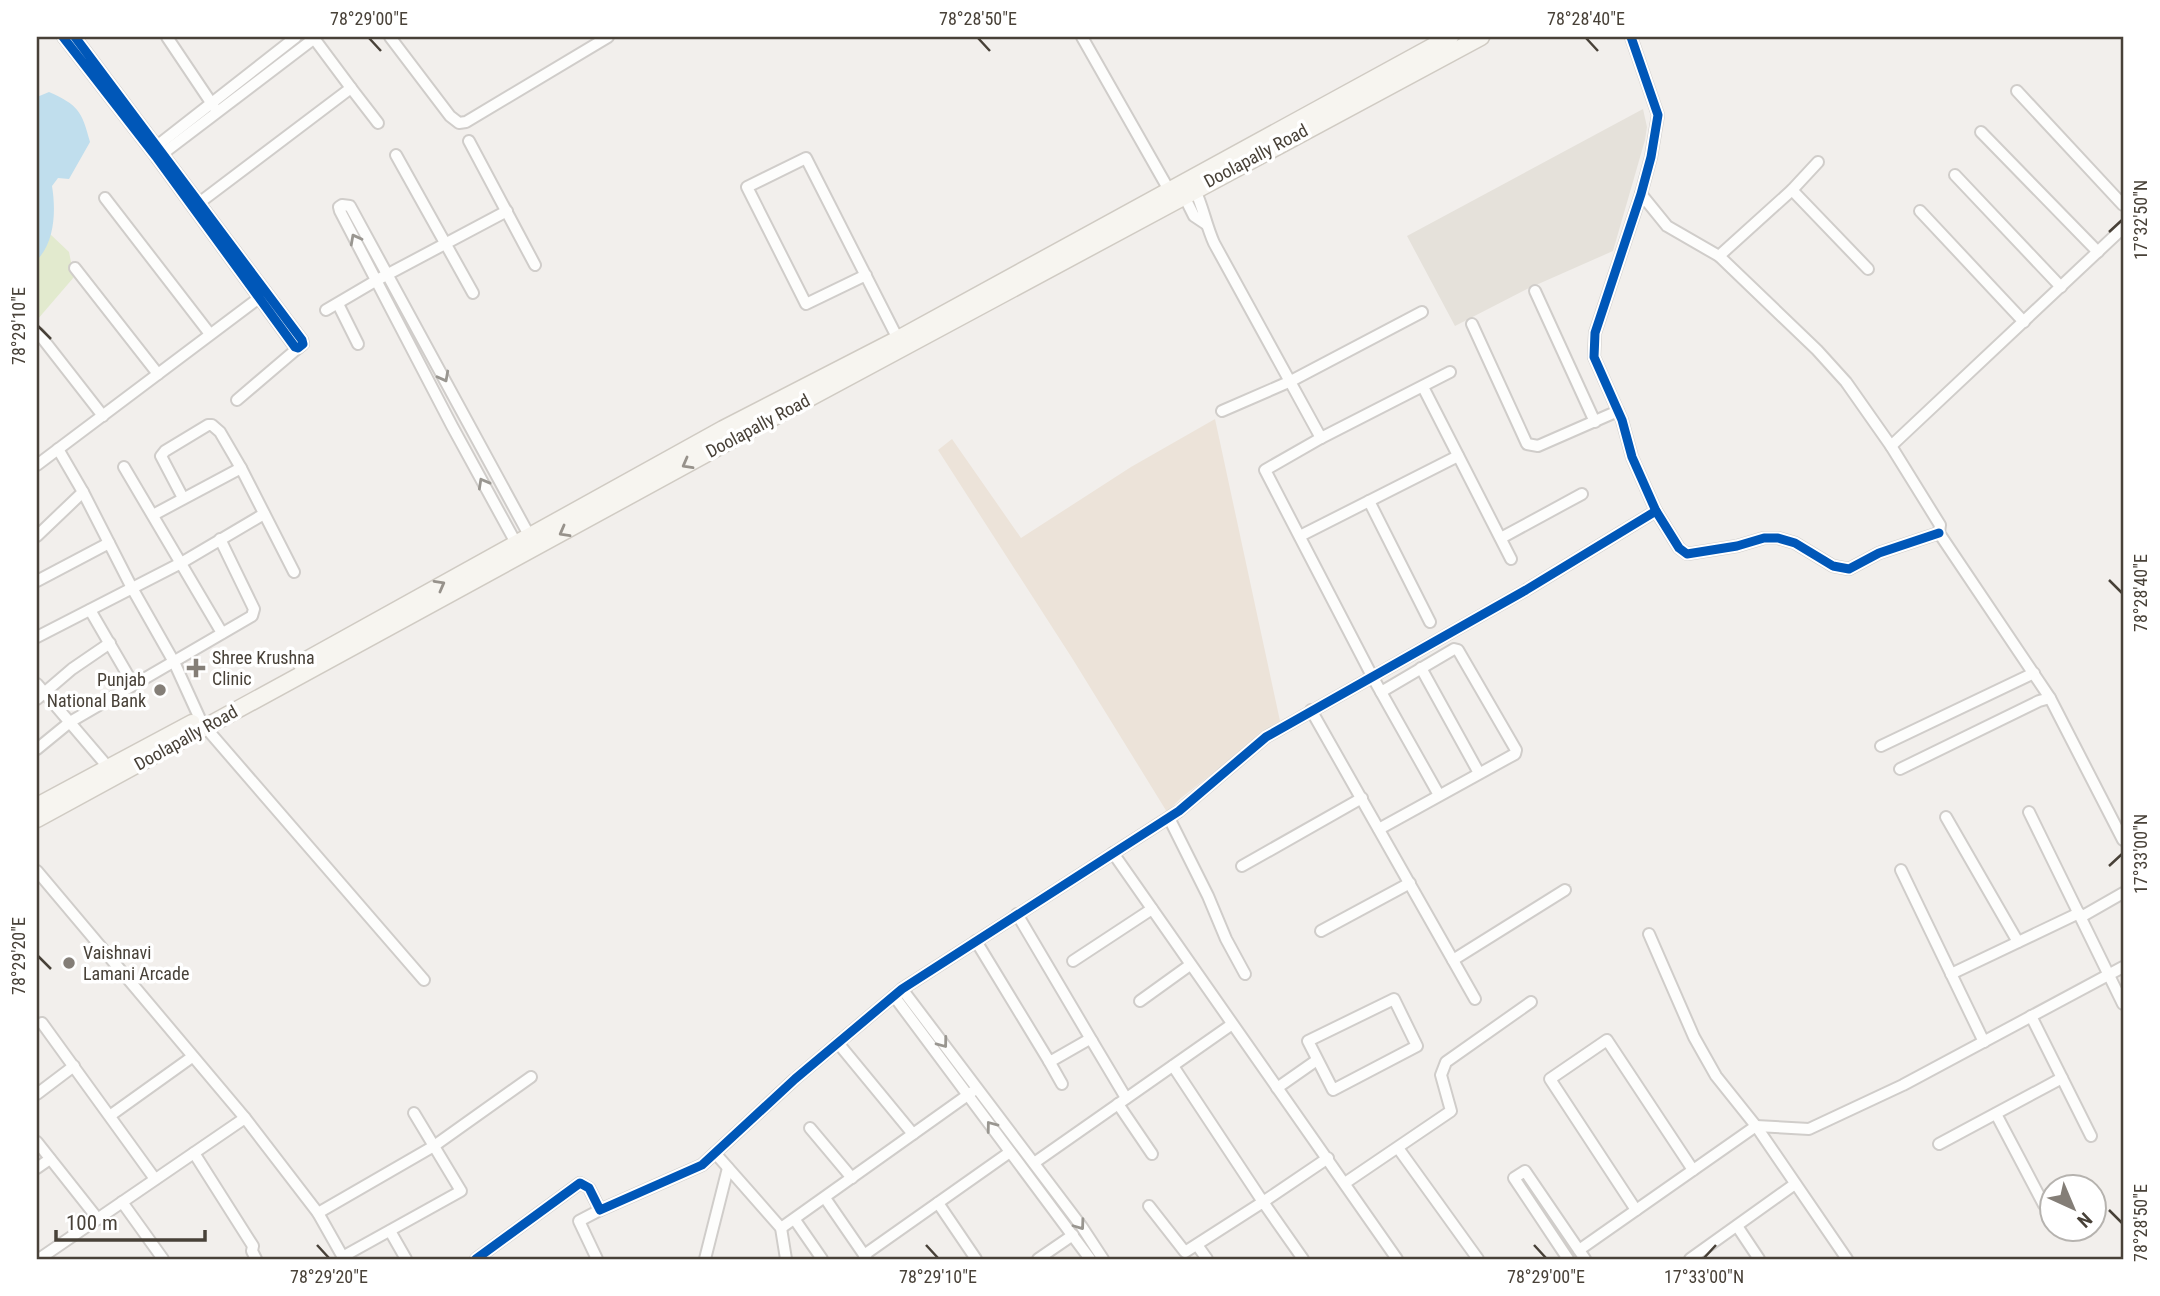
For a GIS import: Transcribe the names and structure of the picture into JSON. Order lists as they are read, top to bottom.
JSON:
{
  "streets": {
    "main road": ["Doolapally Road"]
  },
  "places": {
    "health": ["Shree Krushna Clinic"],
    "other": ["Punjab National Bank", "Vaishnavi Lamani Arcade"]
  },
  "scale_bar": "100 m",
  "north": "bottom right",
  "coordinates": [
    "78°29'00\"E",
    "78°28'50\"E",
    "78°28'40\"E",
    "17°32'50\"N",
    "78°29'10\"E",
    "17°33'00\"N",
    "78°29'20\"E"
  ]
}
